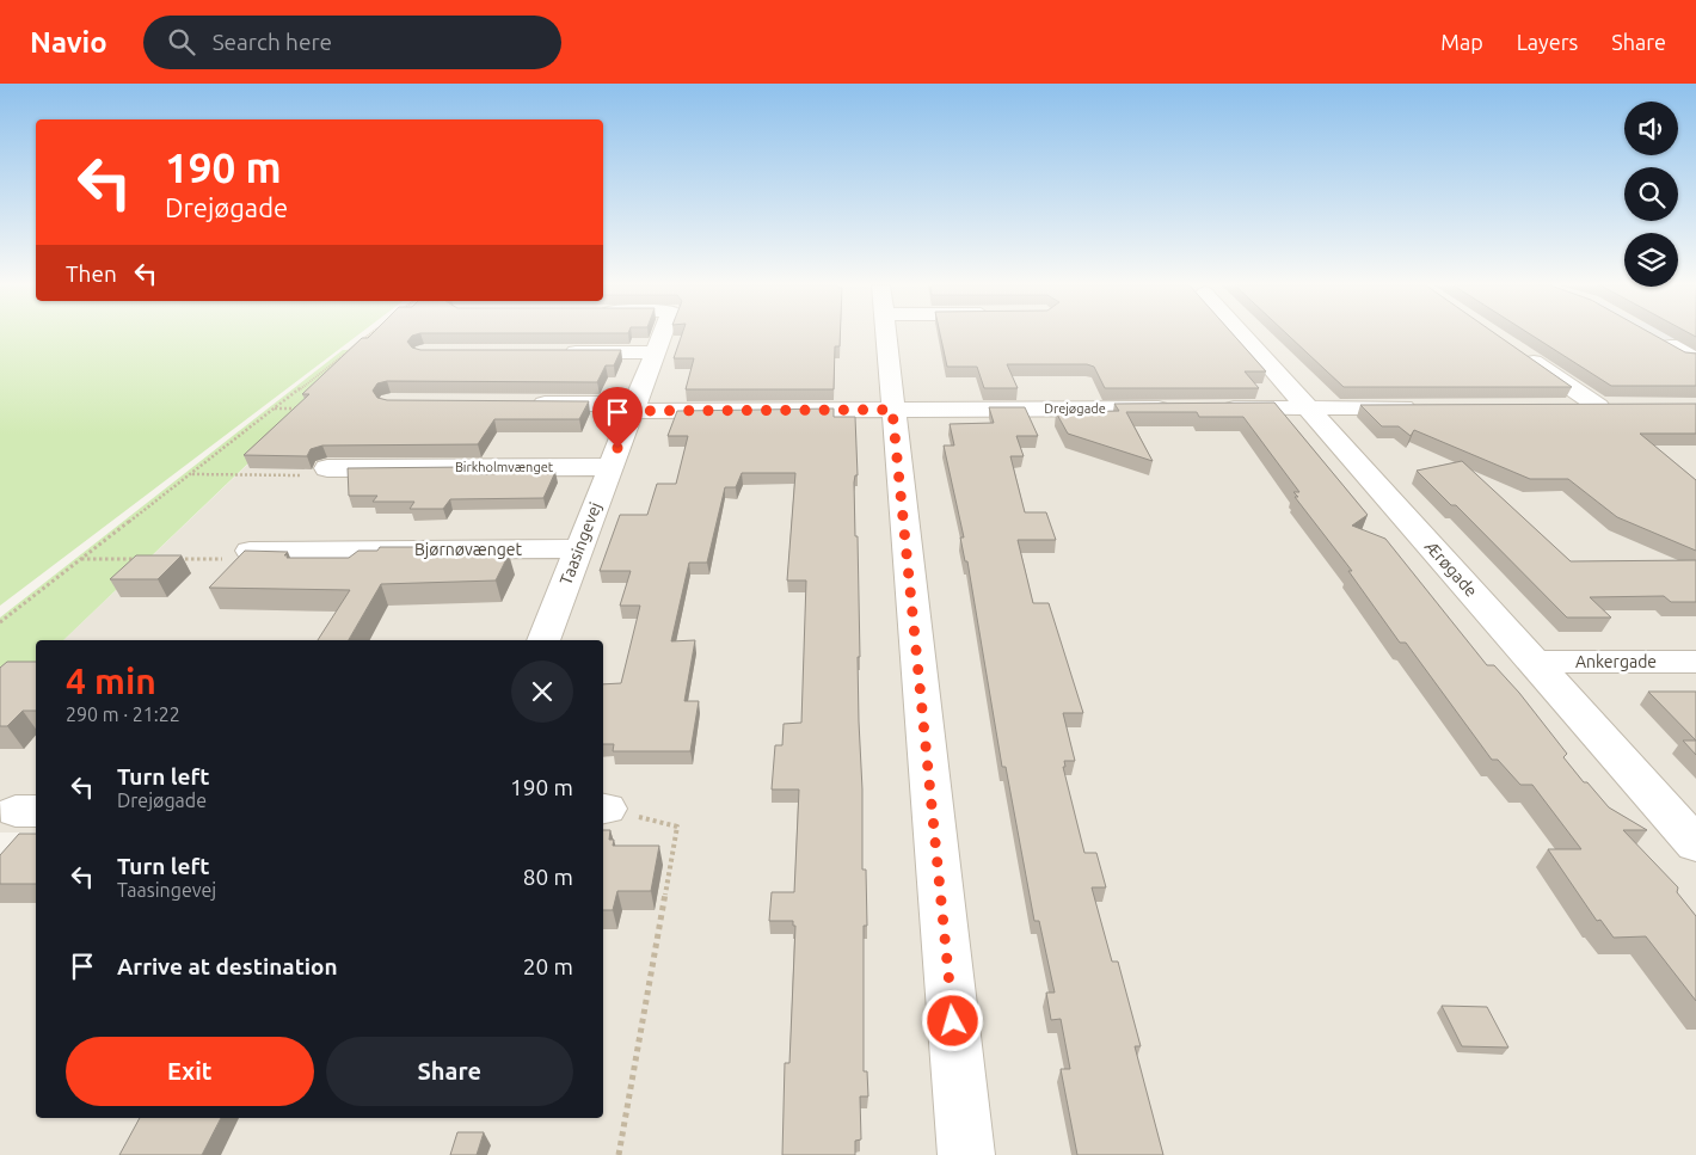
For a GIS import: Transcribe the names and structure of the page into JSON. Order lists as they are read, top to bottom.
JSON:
{
  "streets": {
    "street": [
      "Drejøgade",
      "Birkholmvænget",
      "Taasingevej",
      "Bjørnøvænget",
      "Ærøgade",
      "Ankergade"
    ]
  },
  "crossings": [
    ["Drejøgade", "Taasingevej"],
    ["Birkholmvænget", "Taasingevej"],
    ["Taasingevej", "Bjørnøvænget"],
    ["Ærøgade", "Ankergade"]
  ],
  "page": {
    "header": "Navio",
    "search": "Search here",
    "nav": ["Map", "Layers", "Share"],
    "turn": ["190 m", "Drejøgade"],
    "then": "Then",
    "heading": ["4 min", "290 m · 21:22"],
    "list": [
      {
        "name": "Turn left",
        "note": "Drejøgade",
        "value": "190 m"
      },
      {
        "name": "Turn left",
        "note": "Taasingevej",
        "value": "80 m"
      },
      {
        "name": "Arrive at destination",
        "value": "20 m"
      }
    ],
    "buttons": ["Exit", "Share"]
  }
}
